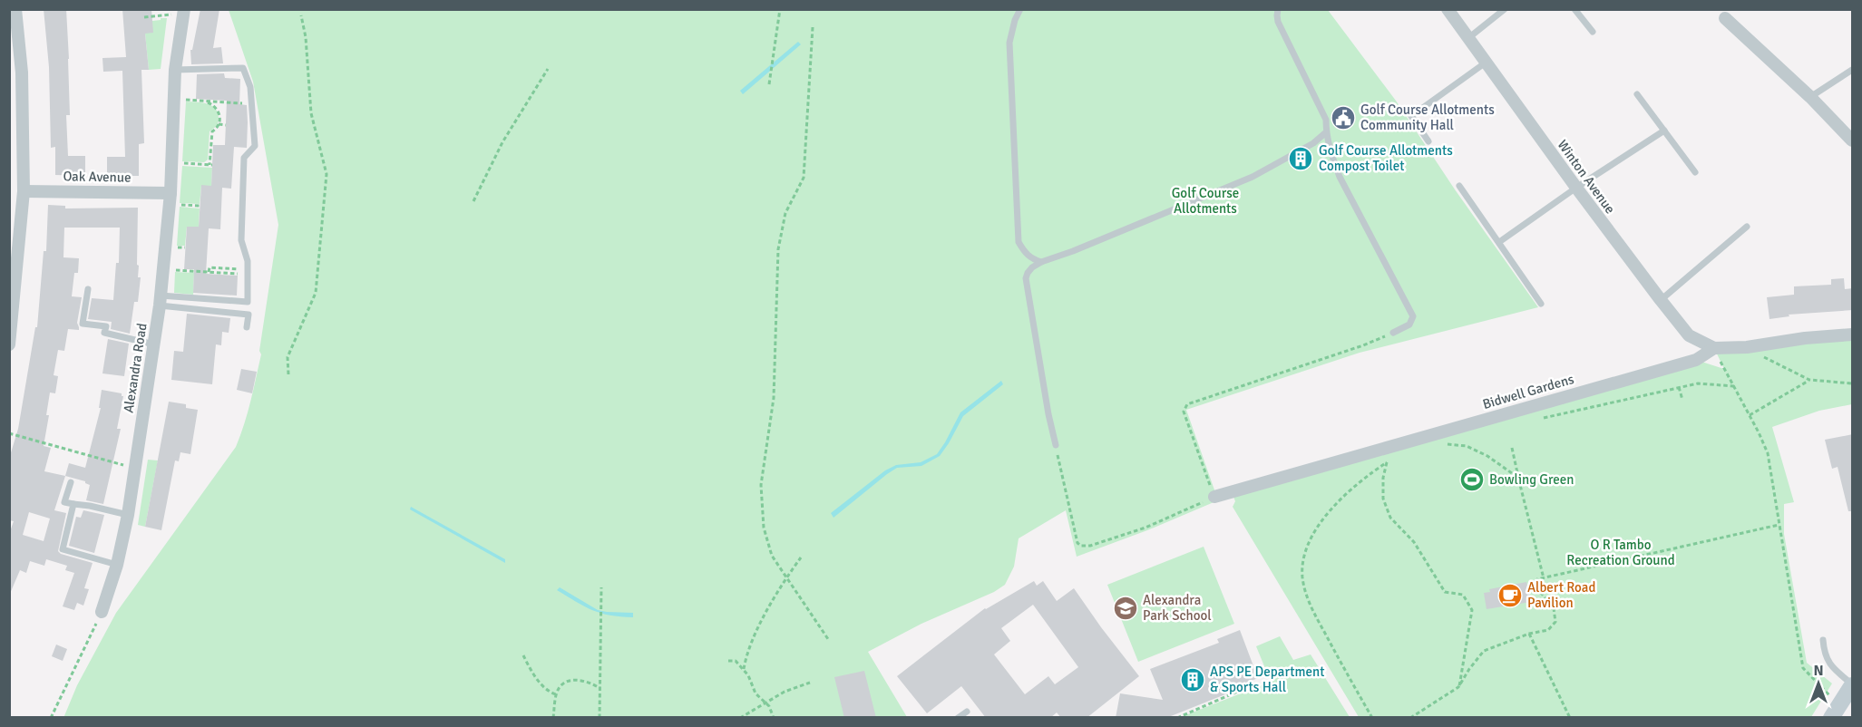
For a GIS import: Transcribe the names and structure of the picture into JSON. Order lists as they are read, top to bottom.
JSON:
{
  "streets": {
    "street": [
      "Oak Avenue",
      "Winton Avenue",
      "Alexandra Road",
      "Bidwell Gardens"
    ]
  },
  "crossings": [
    ["Oak Avenue", "Alexandra Road"],
    ["Winton Avenue", "Bidwell Gardens"]
  ],
  "parks": ["Golf Course Allotments", "O R Tambo Recreation Ground"],
  "places": {
    "public building": ["Golf Course Allotments Community Hall"],
    "building": ["Golf Course Allotments Compost Toilet", "APS PE Department & Sports Hall"],
    "sports": ["Bowling Green"],
    "cafe": ["Albert Road Pavilion"],
    "school or university": ["Alexandra Park School"]
  },
  "north": "top"
}
